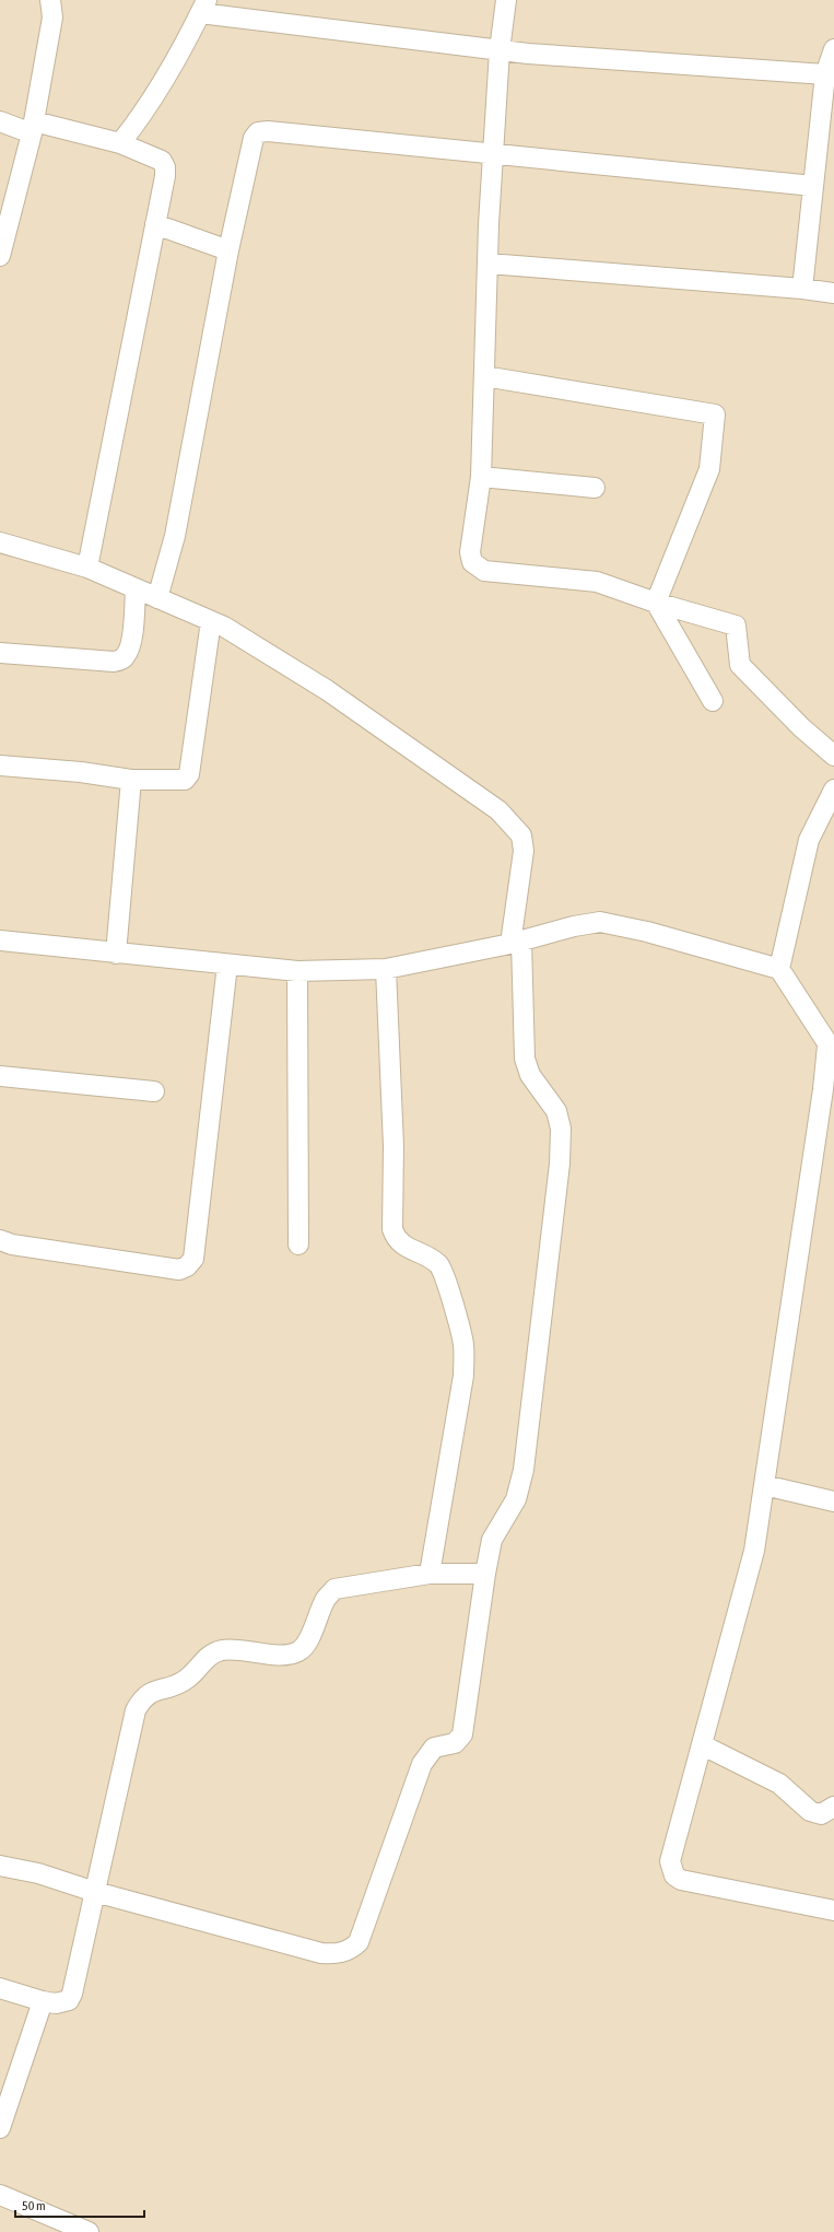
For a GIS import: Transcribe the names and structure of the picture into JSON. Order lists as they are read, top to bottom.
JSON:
{
  "scale_bar": "50 m"
}
